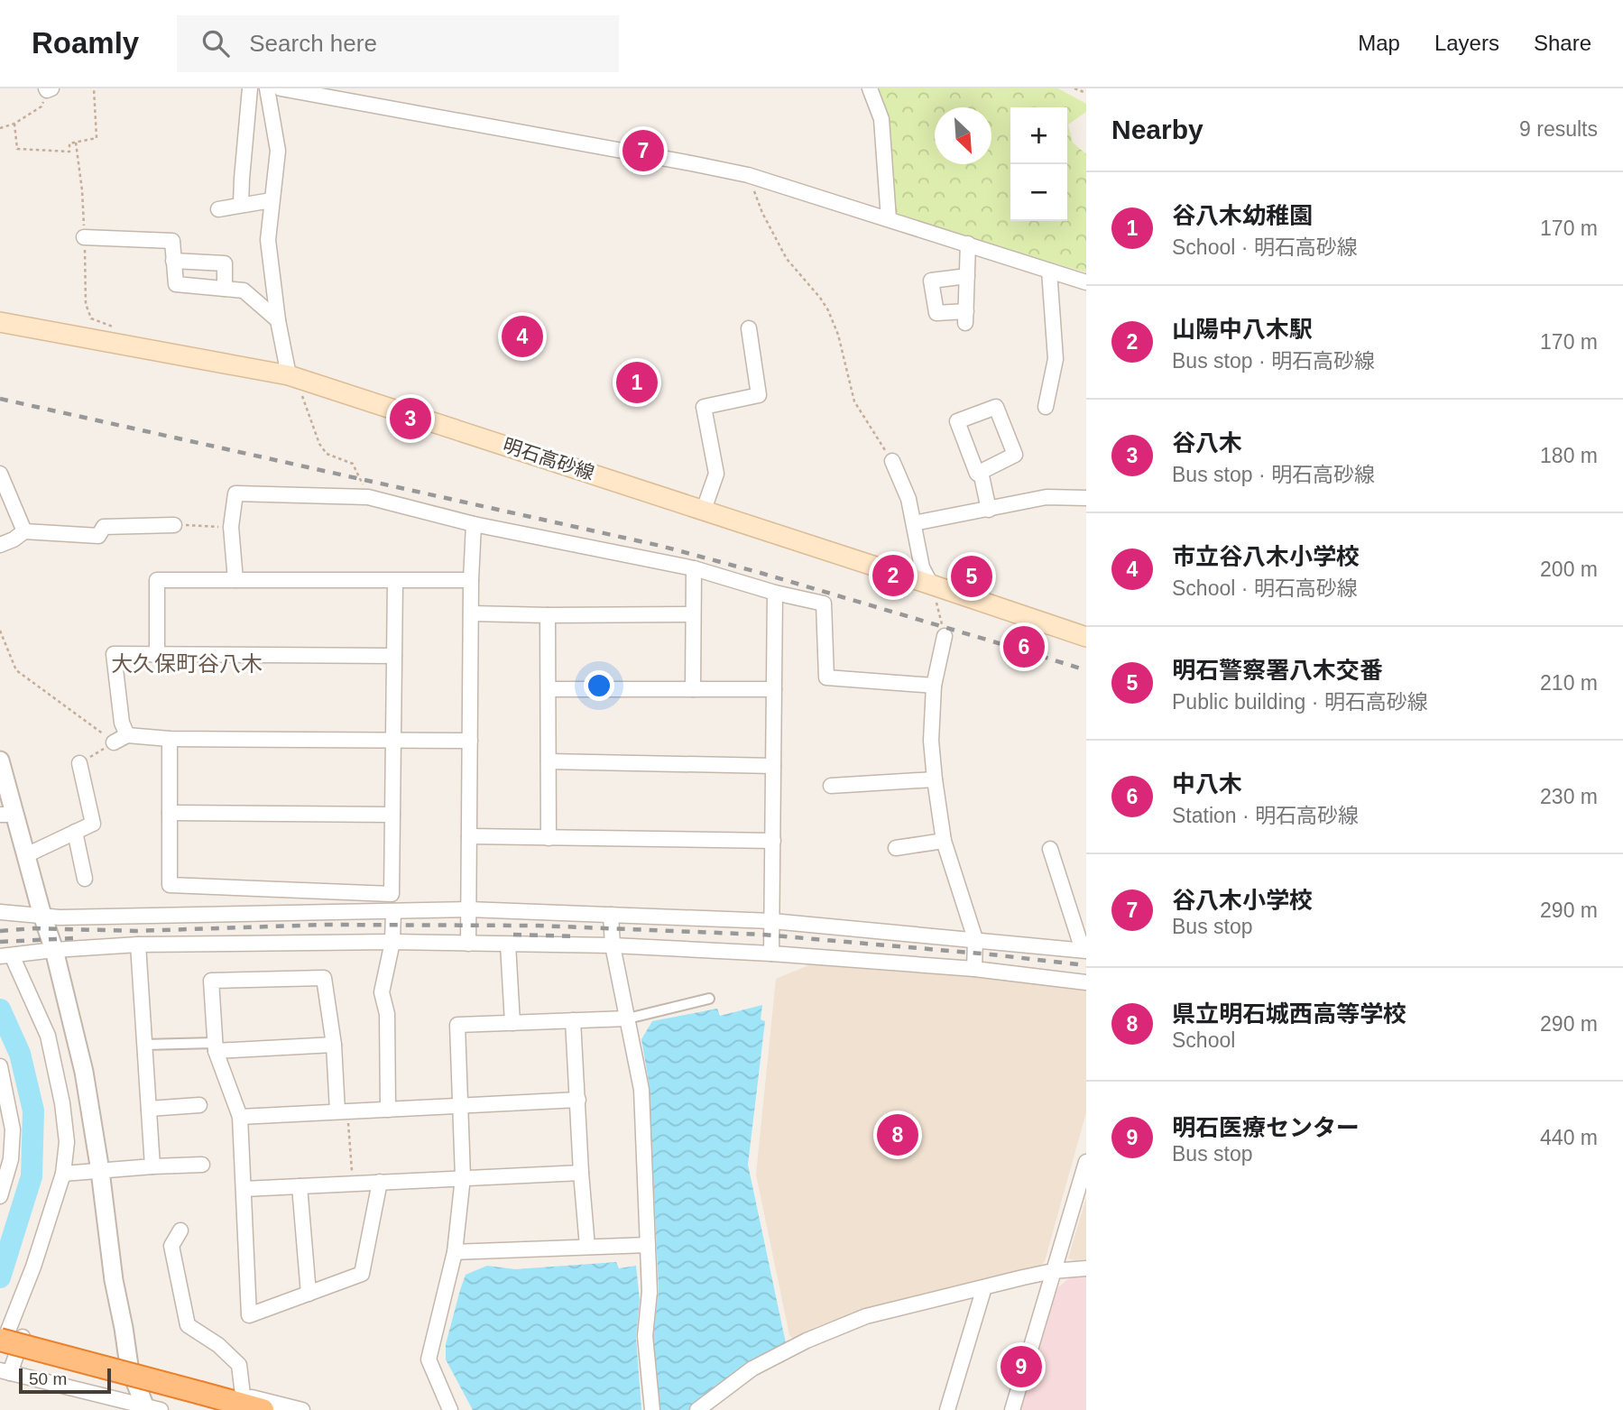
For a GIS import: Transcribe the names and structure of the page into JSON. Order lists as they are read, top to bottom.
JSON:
{
  "streets": {
    "main road": ["明石高砂線"]
  },
  "districts": ["大久保町谷八木"],
  "scale_bar": "50 m",
  "north": "bottom right",
  "page": {
    "header": "Roamly",
    "search": "Search here",
    "nav": ["Map", "Layers", "Share"],
    "heading": ["Nearby", "9 results"],
    "map_buttons": ["+", "−"],
    "pins": [
      "7",
      "4",
      "1",
      "3",
      "2",
      "5",
      "6",
      "8",
      "9"
    ],
    "list": [
      {
        "mark": "1",
        "name": "谷八木幼稚園",
        "note": "School · 明石高砂線",
        "value": "170 m"
      },
      {
        "mark": "2",
        "name": "山陽中八木駅",
        "note": "Bus stop · 明石高砂線",
        "value": "170 m"
      },
      {
        "mark": "3",
        "name": "谷八木",
        "note": "Bus stop · 明石高砂線",
        "value": "180 m"
      },
      {
        "mark": "4",
        "name": "市立谷八木小学校",
        "note": "School · 明石高砂線",
        "value": "200 m"
      },
      {
        "mark": "5",
        "name": "明石警察署八木交番",
        "note": "Public building · 明石高砂線",
        "value": "210 m"
      },
      {
        "mark": "6",
        "name": "中八木",
        "note": "Station · 明石高砂線",
        "value": "230 m"
      },
      {
        "mark": "7",
        "name": "谷八木小学校",
        "note": "Bus stop",
        "value": "290 m"
      },
      {
        "mark": "8",
        "name": "県立明石城西高等学校",
        "note": "School",
        "value": "290 m"
      },
      {
        "mark": "9",
        "name": "明石医療センター",
        "note": "Bus stop",
        "value": "440 m"
      }
    ],
    "scale": "50 m"
  }
}
